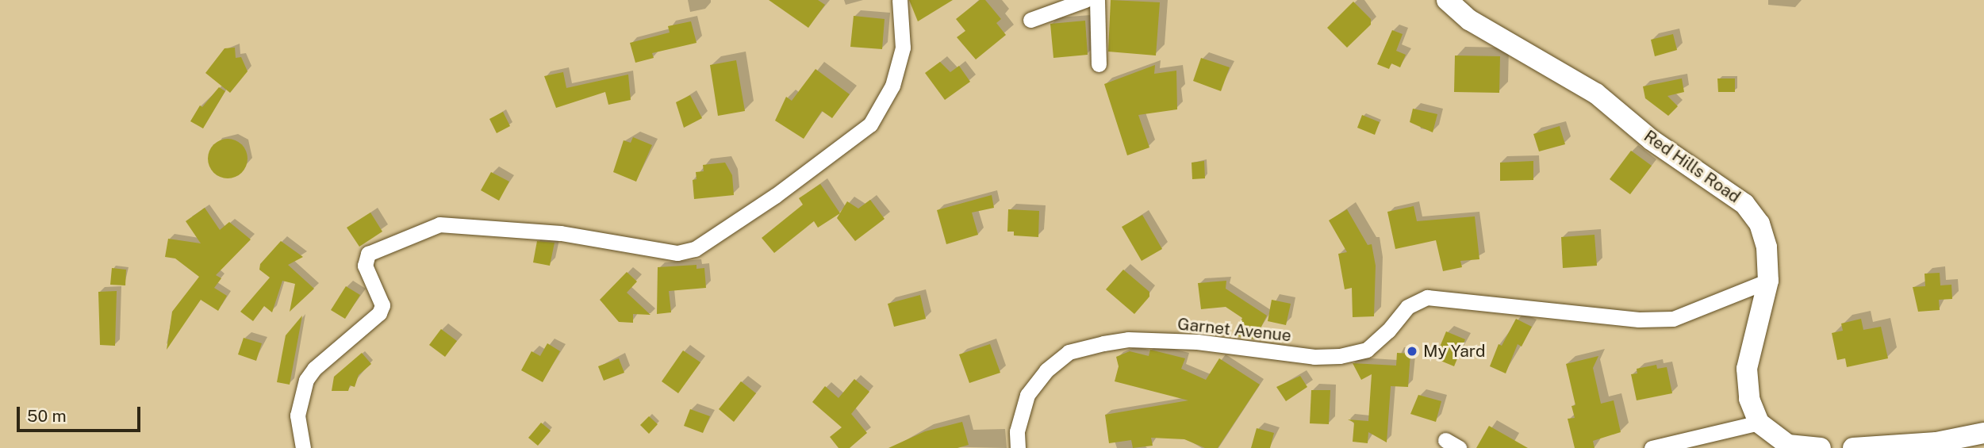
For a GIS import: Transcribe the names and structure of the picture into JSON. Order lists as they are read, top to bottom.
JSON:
{
  "streets": {
    "main road": ["Red Hills Road"],
    "street": ["Garnet Avenue"]
  },
  "crossings": [
    ["Red Hills Road", "Garnet Avenue"]
  ],
  "places": ["My Yard"],
  "scale_bar": "50 m"
}
